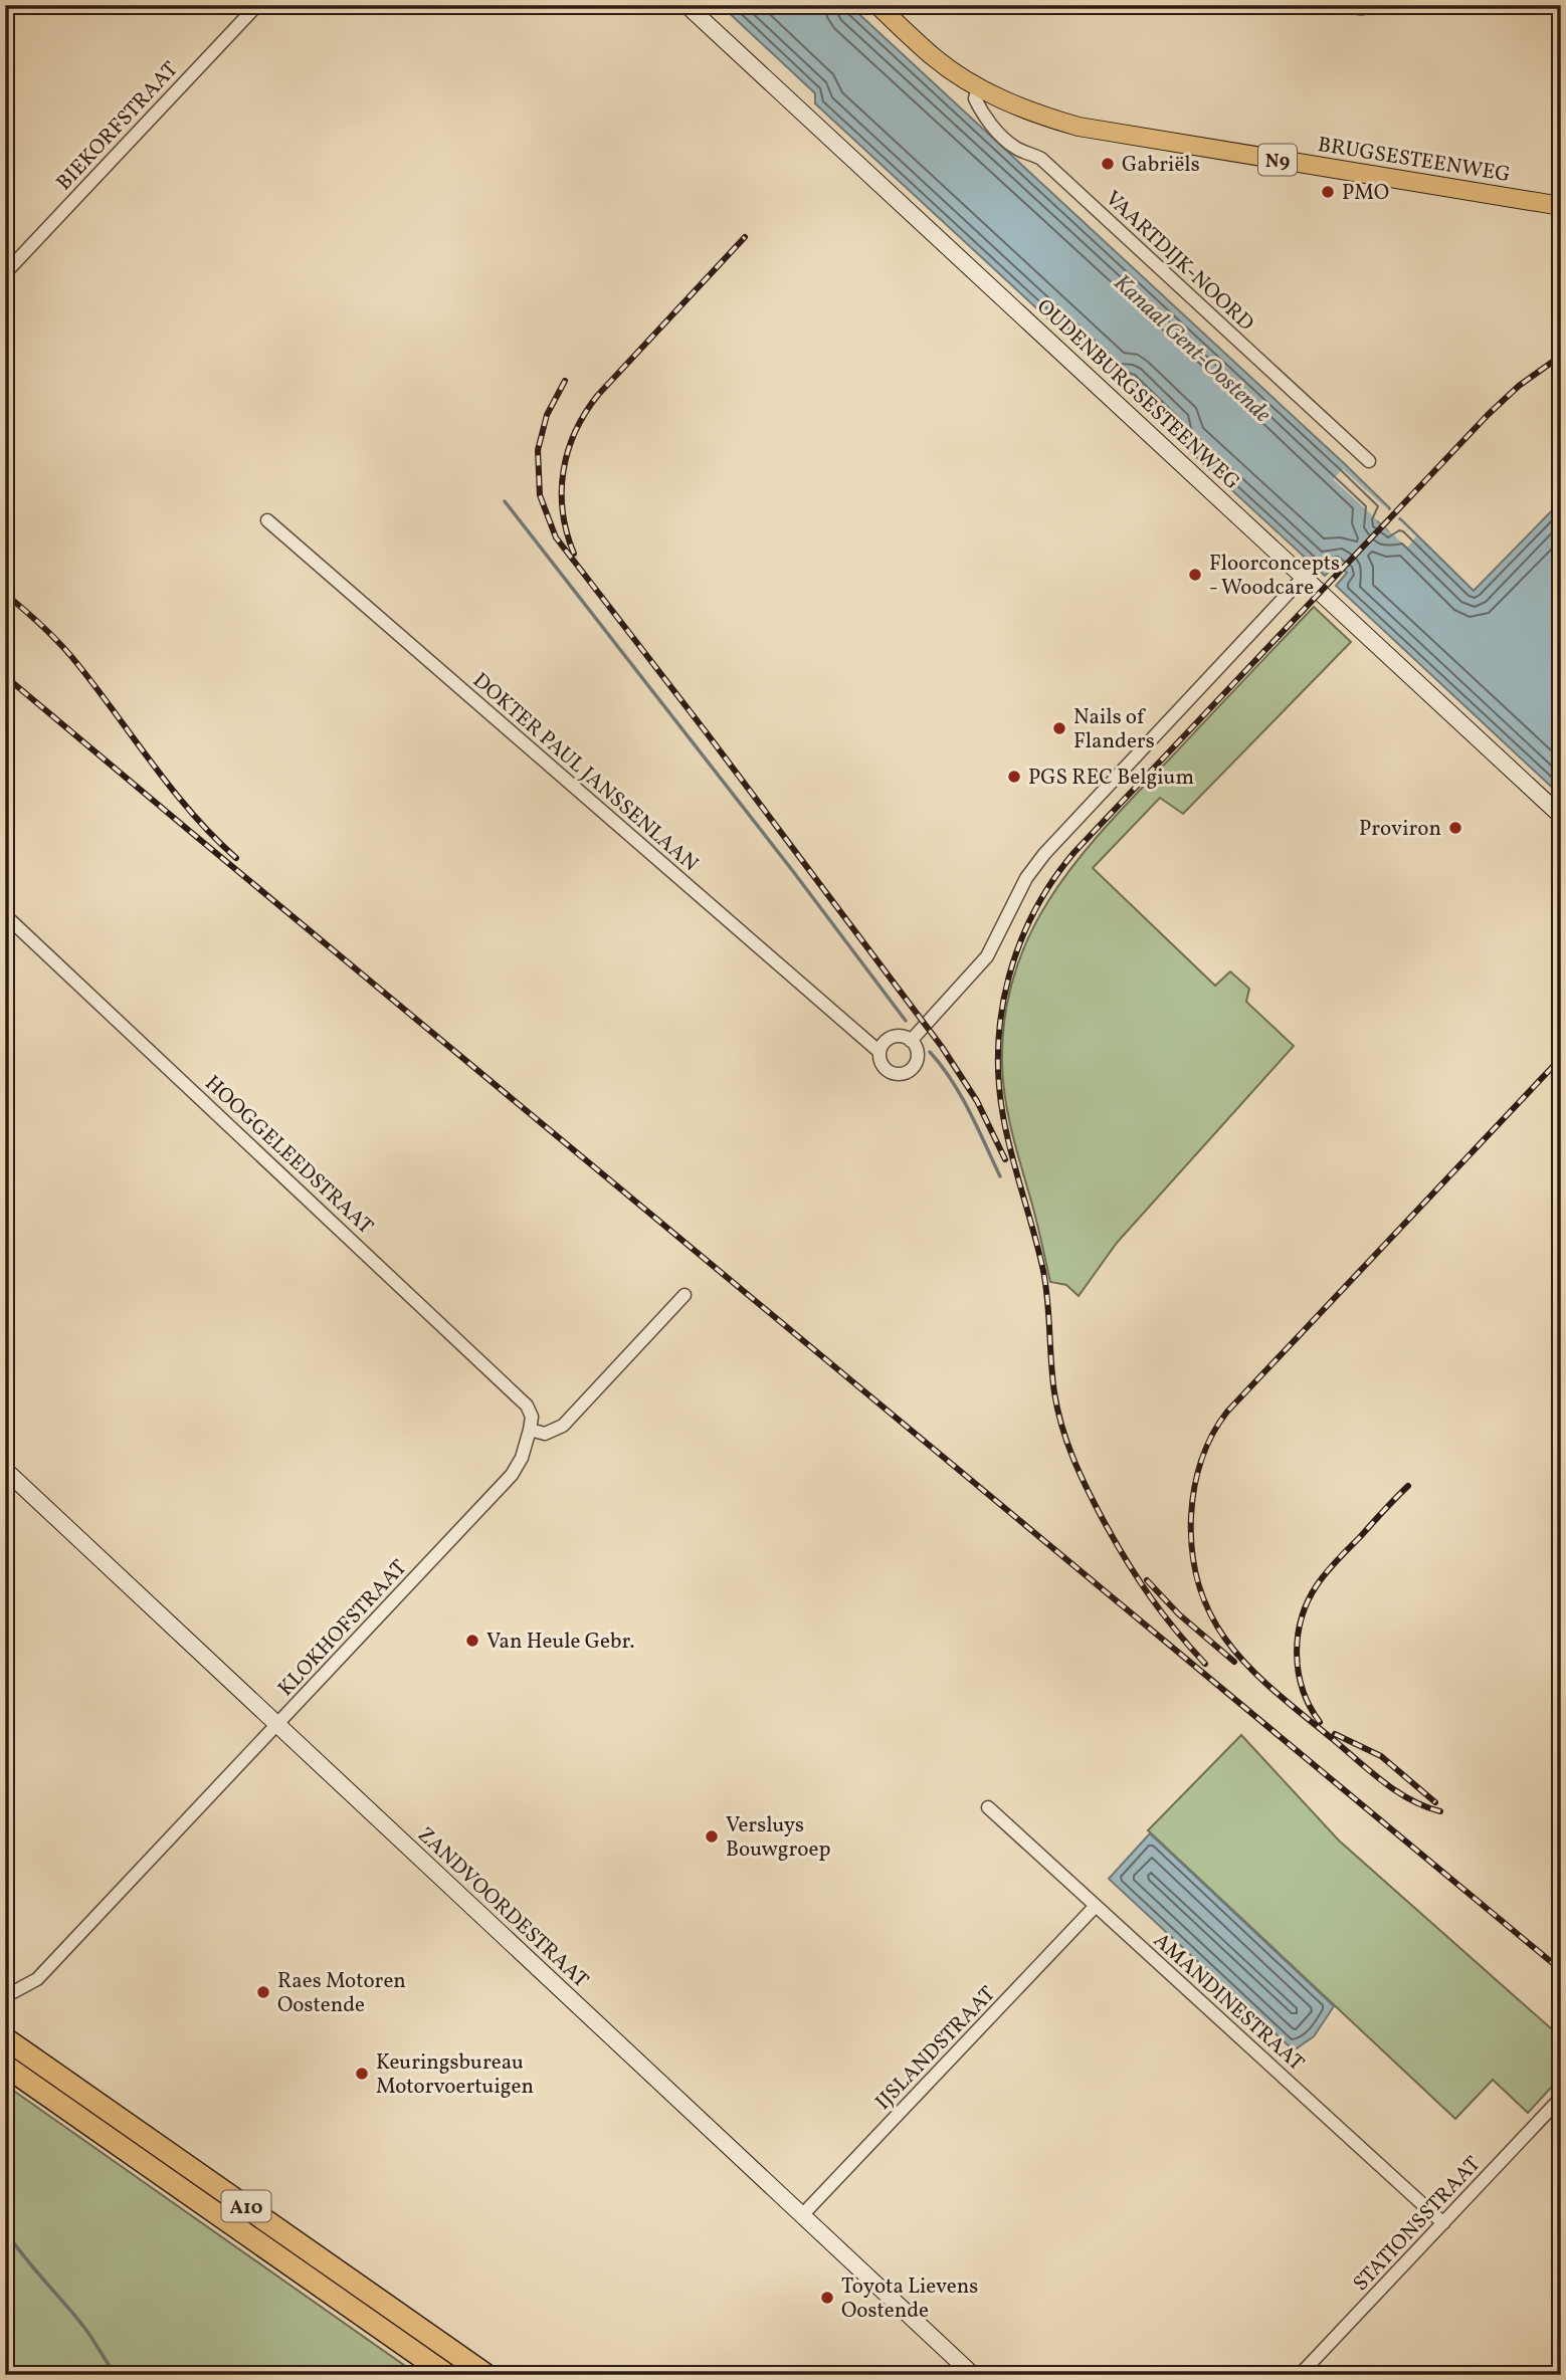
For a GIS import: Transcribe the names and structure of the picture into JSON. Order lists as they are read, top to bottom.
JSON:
{
  "streets": {
    "highway": ["A10"],
    "main road": [
      "BRUGSESTEENWEG",
      "N9",
      "OUDENBURGSESTEENWEG",
      "ZANDVOORDESTRAAT"
    ],
    "street": [
      "BIEKORFSTRAAT",
      "VAARTDIJK-NOORD",
      "DOKTER PAUL JANSSENLAAN",
      "HOOGGELEEDSTRAAT",
      "KLOKHOFSTRAAT",
      "AMANDINESTRAAT",
      "IJSLANDSTRAAT",
      "STATIONSSTRAAT"
    ]
  },
  "crossings": [
    ["BRUGSESTEENWEG", "VAARTDIJK-NOORD"],
    ["HOOGGELEEDSTRAAT", "KLOKHOFSTRAAT"],
    ["KLOKHOFSTRAAT", "ZANDVOORDESTRAAT"],
    ["ZANDVOORDESTRAAT", "IJSLANDSTRAAT"],
    ["AMANDINESTRAAT", "IJSLANDSTRAAT"],
    ["AMANDINESTRAAT", "STATIONSSTRAAT"]
  ],
  "water": ["Kanaal Gent-Oostende"],
  "places": [
    "Gabriëls",
    "PMO",
    "Floorconcepts - Woodcare",
    "Nails of Flanders",
    "PGS REC Belgium",
    "Proviron",
    "Van Heule Gebr.",
    "Versluys Bouwgroep",
    "Raes Motoren Oostende",
    "Keuringsbureau Motorvoertuigen",
    "Toyota Lievens Oostende"
  ]
}
